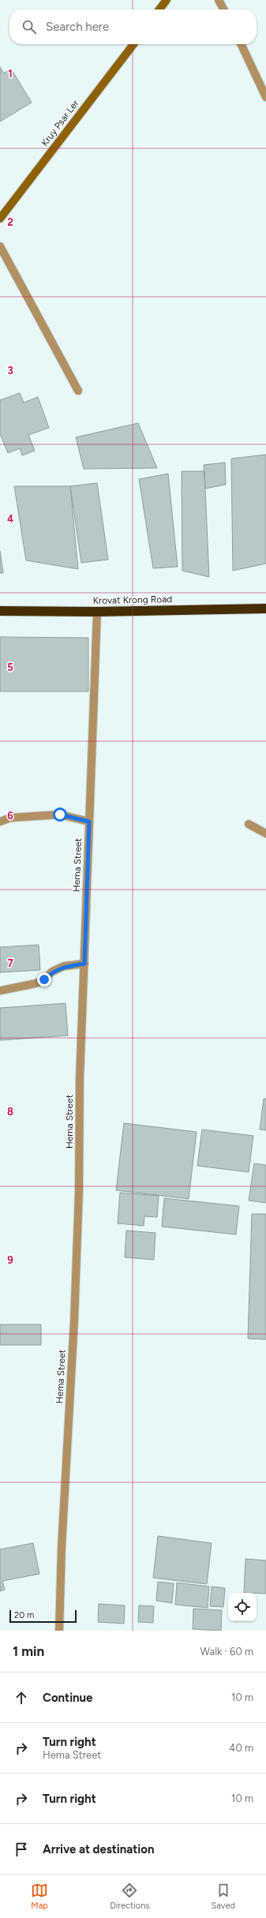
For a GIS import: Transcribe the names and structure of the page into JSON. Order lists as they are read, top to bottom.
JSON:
{
  "streets": {
    "highway": ["Krovat Krong Road"],
    "street": ["Kruy Psar Ler", "Hema Street"]
  },
  "crossings": [
    ["Krovat Krong Road", "Hema Street"]
  ],
  "scale_bar": "20 m",
  "page": {
    "search": "Search here",
    "scale": "20 m",
    "heading": ["1 min", "Walk · 60 m"],
    "list": [
      ["Continue", "10 m"],
      ["Turn right", "Hema Street", "40 m"],
      ["Turn right", "10 m"],
      "Arrive at destination"
    ],
    "nav": ["Map", "Directions", "Saved"]
  },
  "grid": {
    "rows": [
      "1",
      "2",
      "3",
      "4",
      "5",
      "6",
      "7",
      "8",
      "9"
    ]
  }
}
